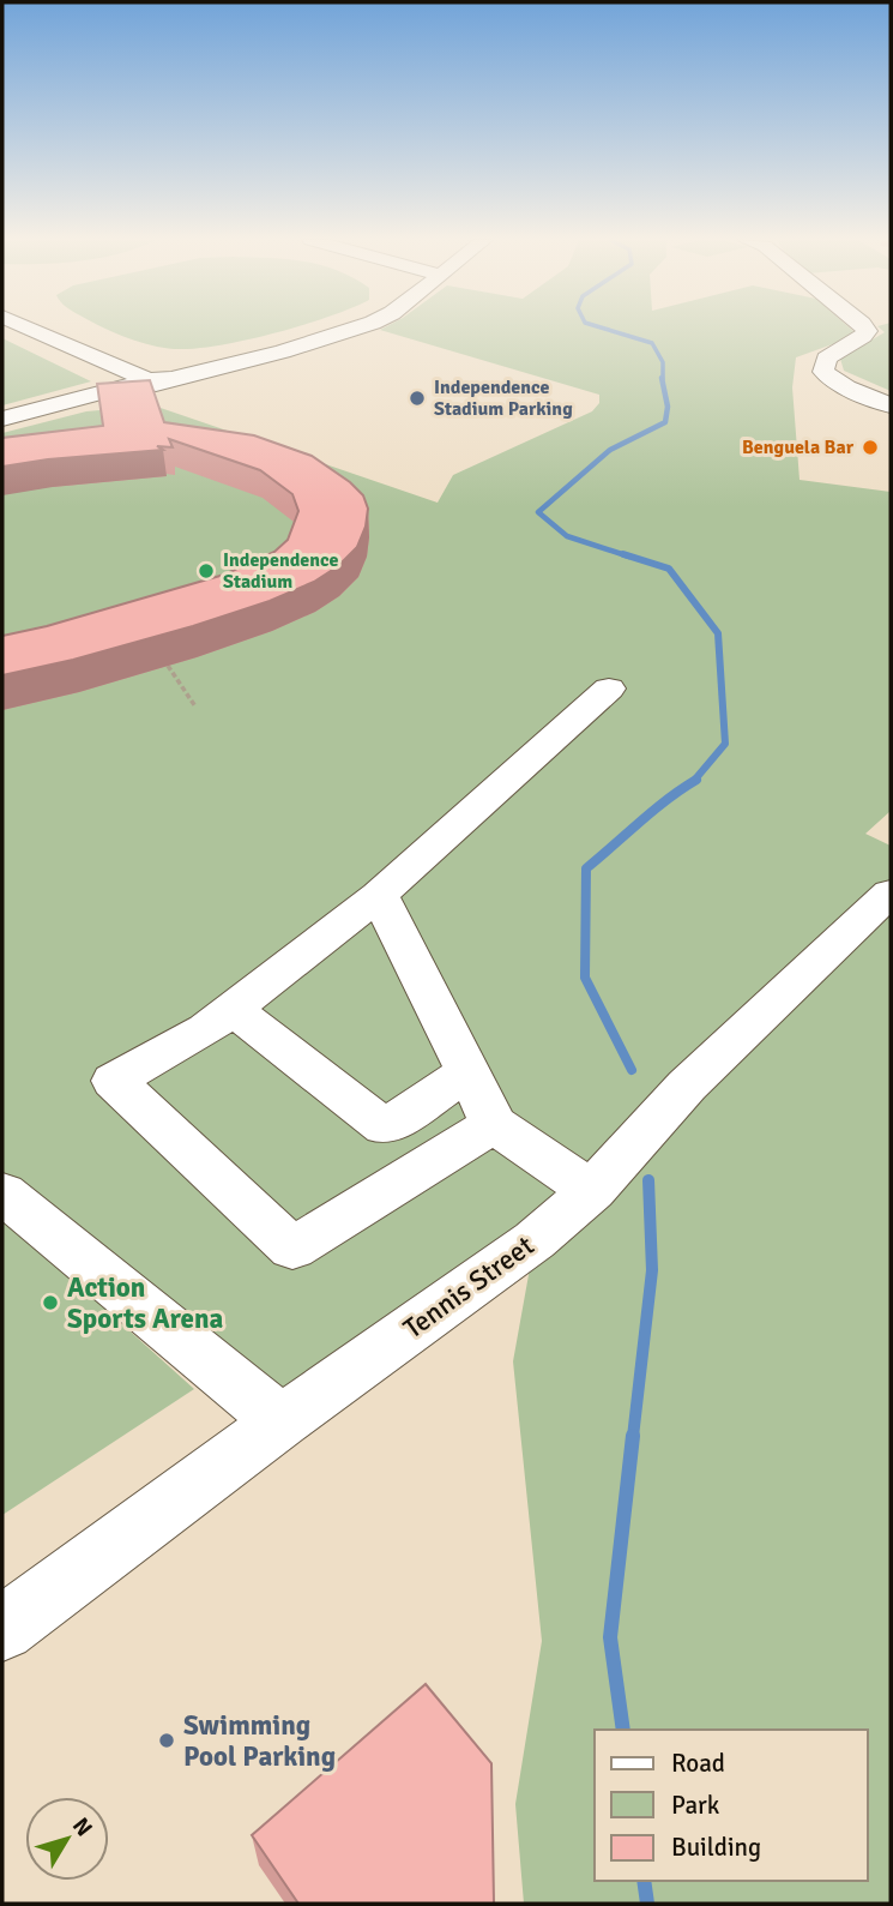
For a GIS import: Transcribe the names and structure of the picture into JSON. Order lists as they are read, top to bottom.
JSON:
{
  "streets": {
    "street": ["Tennis Street"]
  },
  "places": [
    "Independence Stadium Parking",
    "Benguela Bar",
    "Independence Stadium",
    "Action Sports Arena",
    "Swimming Pool Parking"
  ],
  "legend": ["Road", "Park", "Building"],
  "north": "top right"
}
